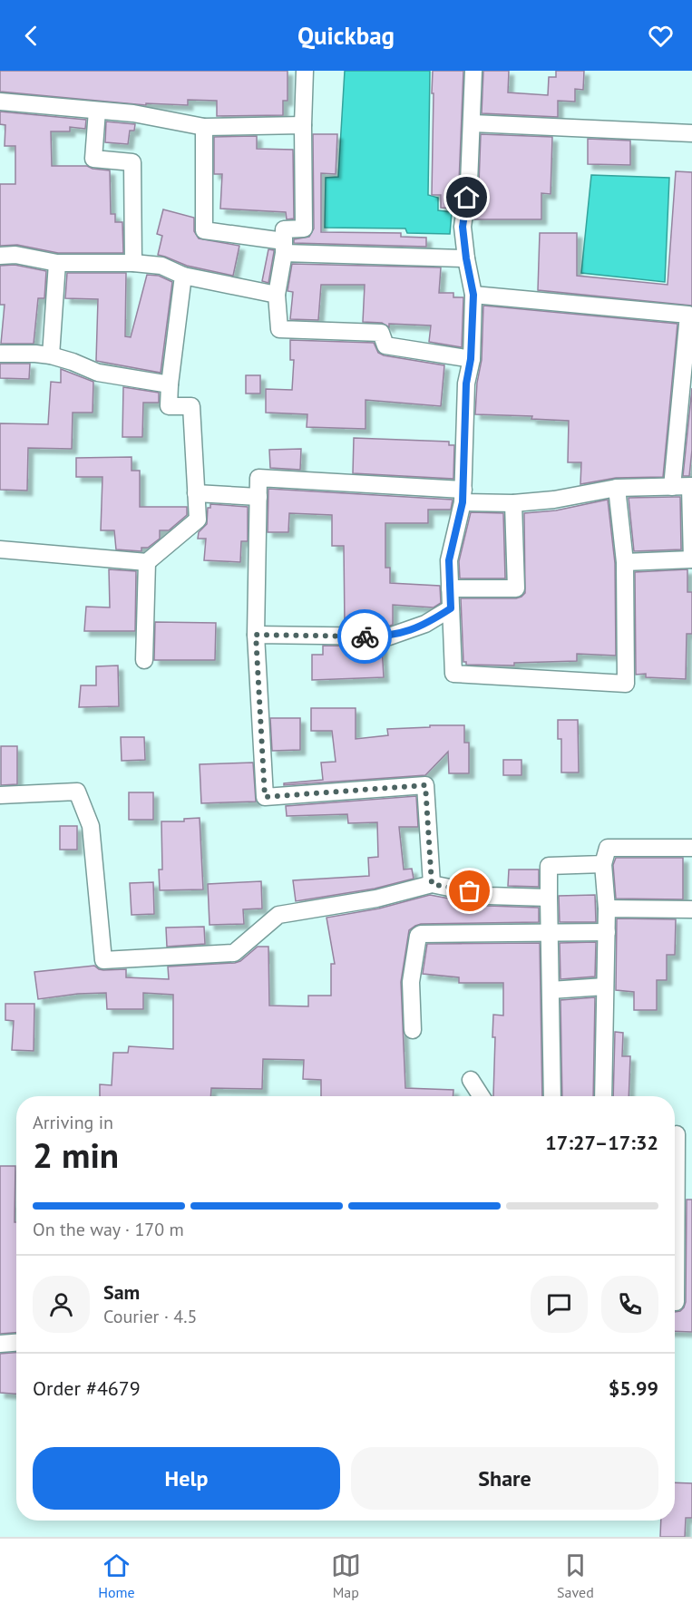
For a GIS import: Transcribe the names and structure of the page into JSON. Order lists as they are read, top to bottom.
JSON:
{
  "page": {
    "header": "Quickbag",
    "heading": ["2 min", "Arriving in", "17:27–17:32"],
    "panel": [
      "Sam",
      "Courier · 4.5",
      "Order #4679",
      "$5.99"
    ],
    "bar": "On the way · 170 m",
    "buttons": ["Help", "Share"],
    "tabs": ["Home", "Map", "Saved"]
  }
}
